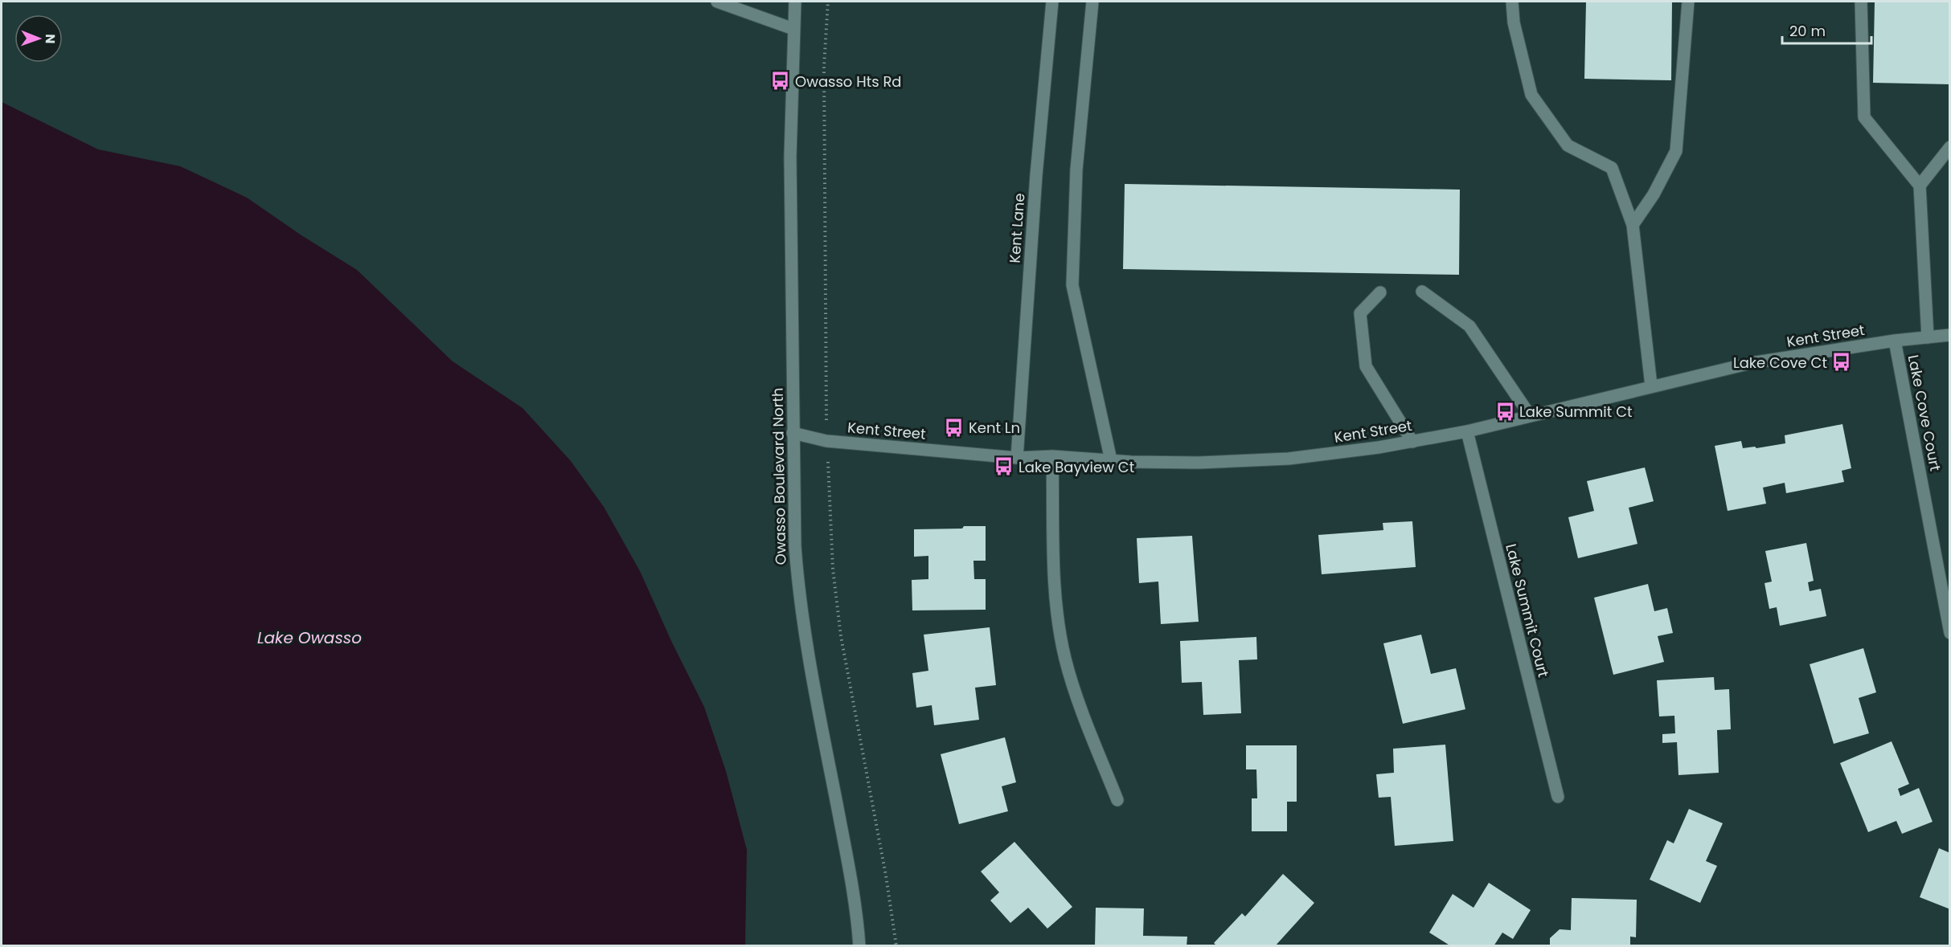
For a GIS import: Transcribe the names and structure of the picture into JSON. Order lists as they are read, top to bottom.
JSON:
{
  "streets": {
    "street": [
      "Kent Lane",
      "Kent Street",
      "Lake Cove Court",
      "Owasso Boulevard North",
      "Lake Summit Court"
    ]
  },
  "crossings": [
    ["Kent Lane", "Kent Street"],
    ["Kent Street", "Lake Cove Court"],
    ["Kent Street", "Owasso Boulevard North"],
    ["Kent Street", "Lake Summit Court"]
  ],
  "water": ["Lake Owasso"],
  "places": {
    "bus stop": [
      "Owasso Hts Rd",
      "Lake Cove Ct",
      "Lake Summit Ct",
      "Kent Ln",
      "Lake Bayview Ct"
    ]
  },
  "scale_bar": "20 m",
  "north": "right"
}
